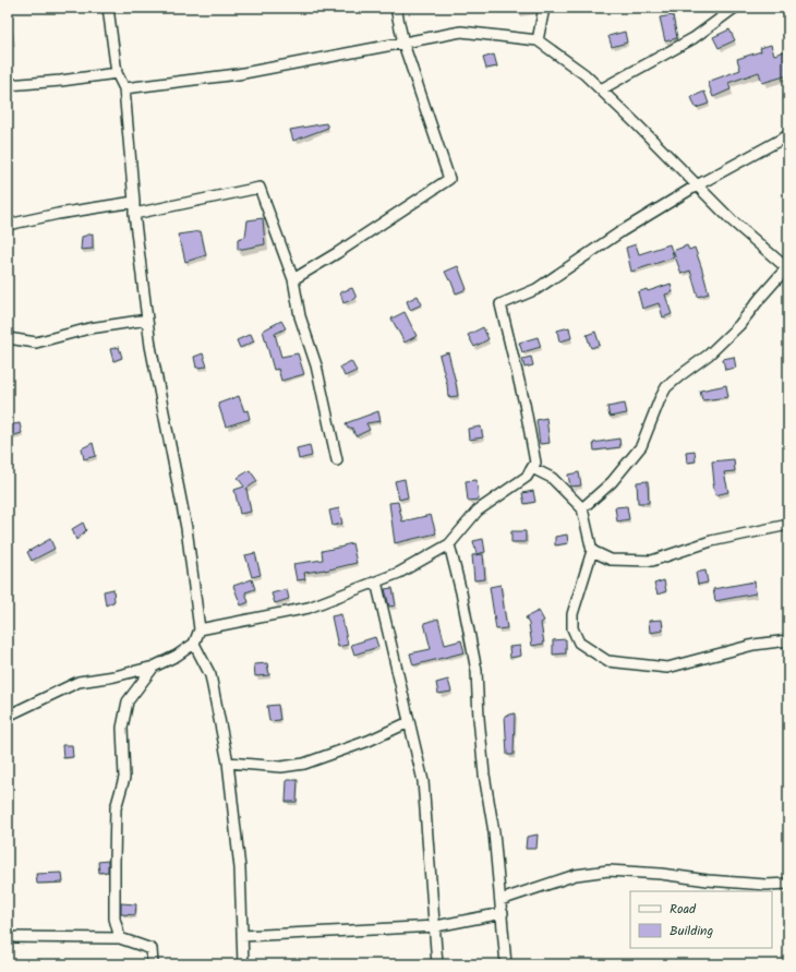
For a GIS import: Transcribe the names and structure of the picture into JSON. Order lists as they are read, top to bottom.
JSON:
{
  "legend": ["Road", "Building"]
}
